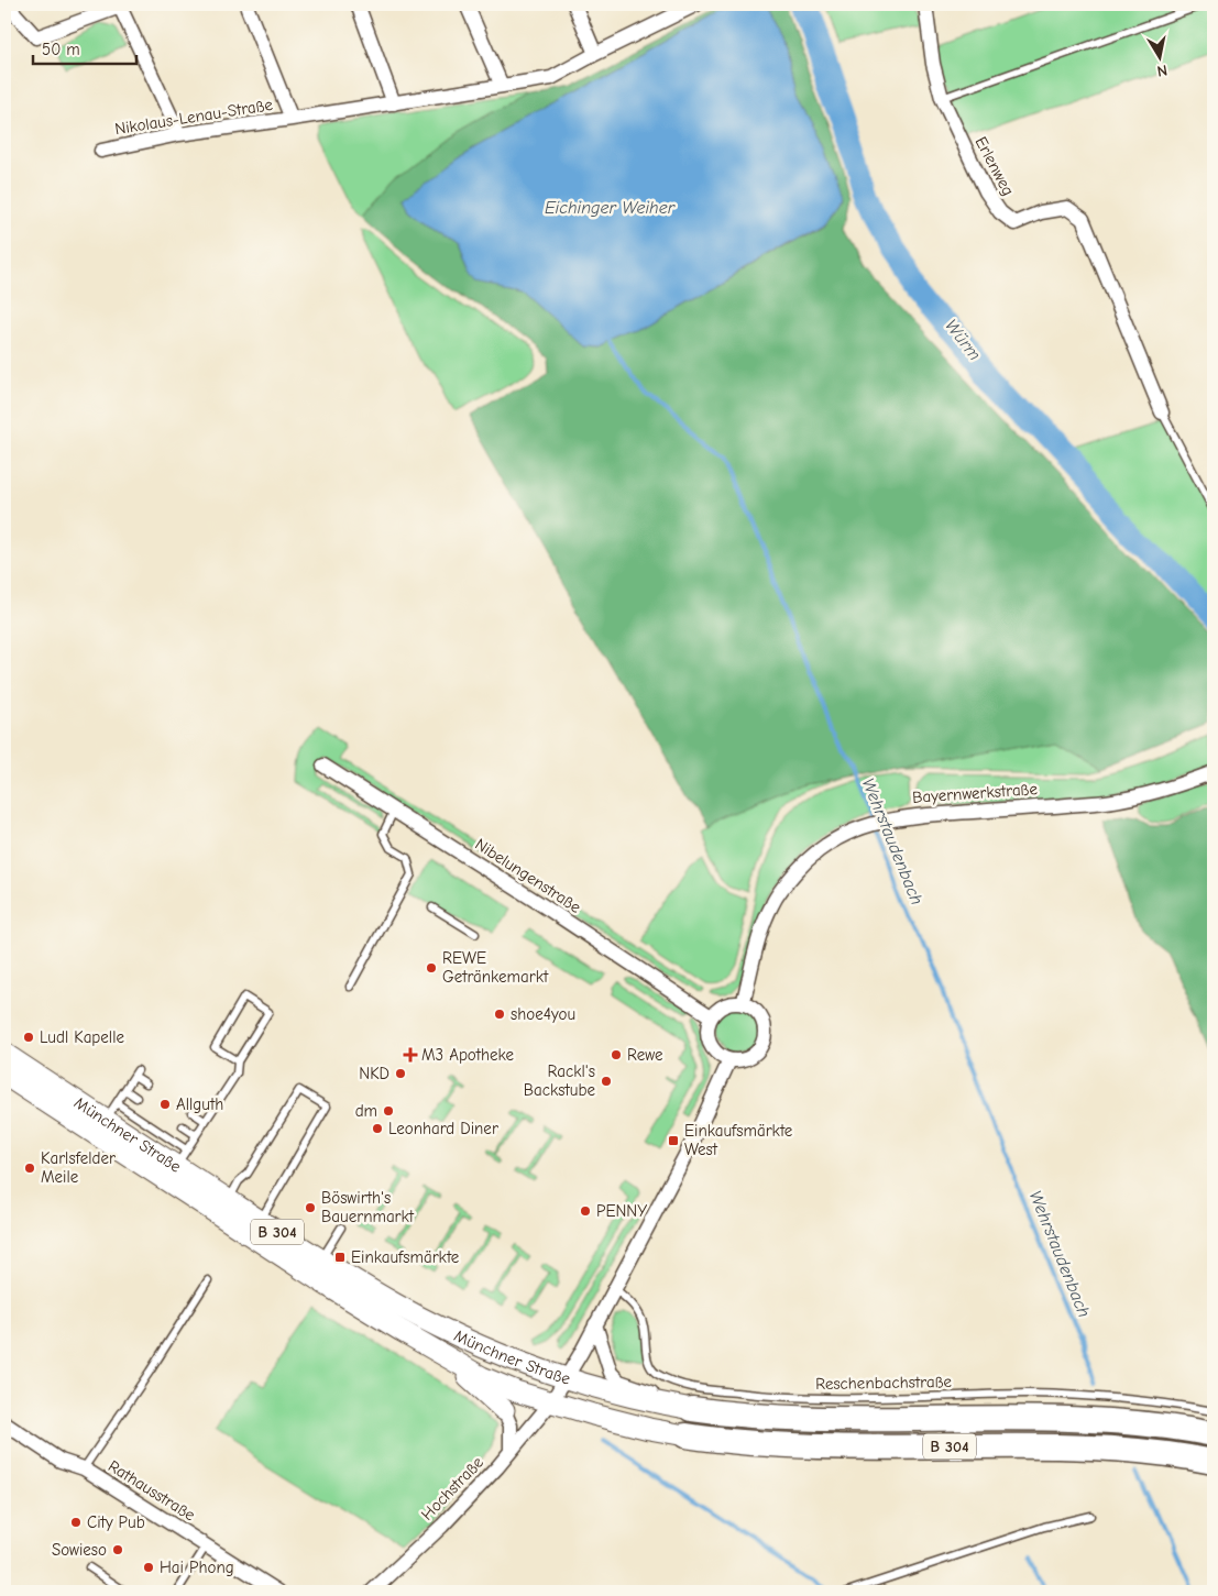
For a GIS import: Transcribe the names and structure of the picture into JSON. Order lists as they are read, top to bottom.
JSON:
{
  "streets": {
    "highway": ["B 304"],
    "main road": ["Münchner Straße"],
    "street": [
      "Nikolaus-Lenau-Straße",
      "Erlenweg",
      "Bayernwerkstraße",
      "Nibelungenstraße",
      "Hochstraße",
      "Rathausstraße"
    ],
    "lane": ["Reschenbachstraße"]
  },
  "crossings": [
    ["Bayernwerkstraße", "Nibelungenstraße"],
    ["Münchner Straße", "B 304"],
    ["Münchner Straße", "Hochstraße"],
    ["B 304", "Hochstraße"]
  ],
  "water": ["Eichinger Weiher", "Würm", "Wehrstaudenbach"],
  "places": {
    "other": [
      "REWE Getränkemarkt",
      "shoe4you",
      "Ludl Kapelle",
      "Rewe",
      "NKD",
      "Rackl's Backstube",
      "Allguth",
      "dm",
      "Leonhard Diner",
      "Karlsfelder Meile",
      "Böswirth's Bauernmarkt",
      "PENNY",
      "City Pub",
      "Sowieso",
      "Hai Phong"
    ],
    "health": ["M3 Apotheke"],
    "transit": ["Einkaufsmärkte West", "Einkaufsmärkte"]
  },
  "scale_bar": "50 m",
  "north": "bottom"
}
